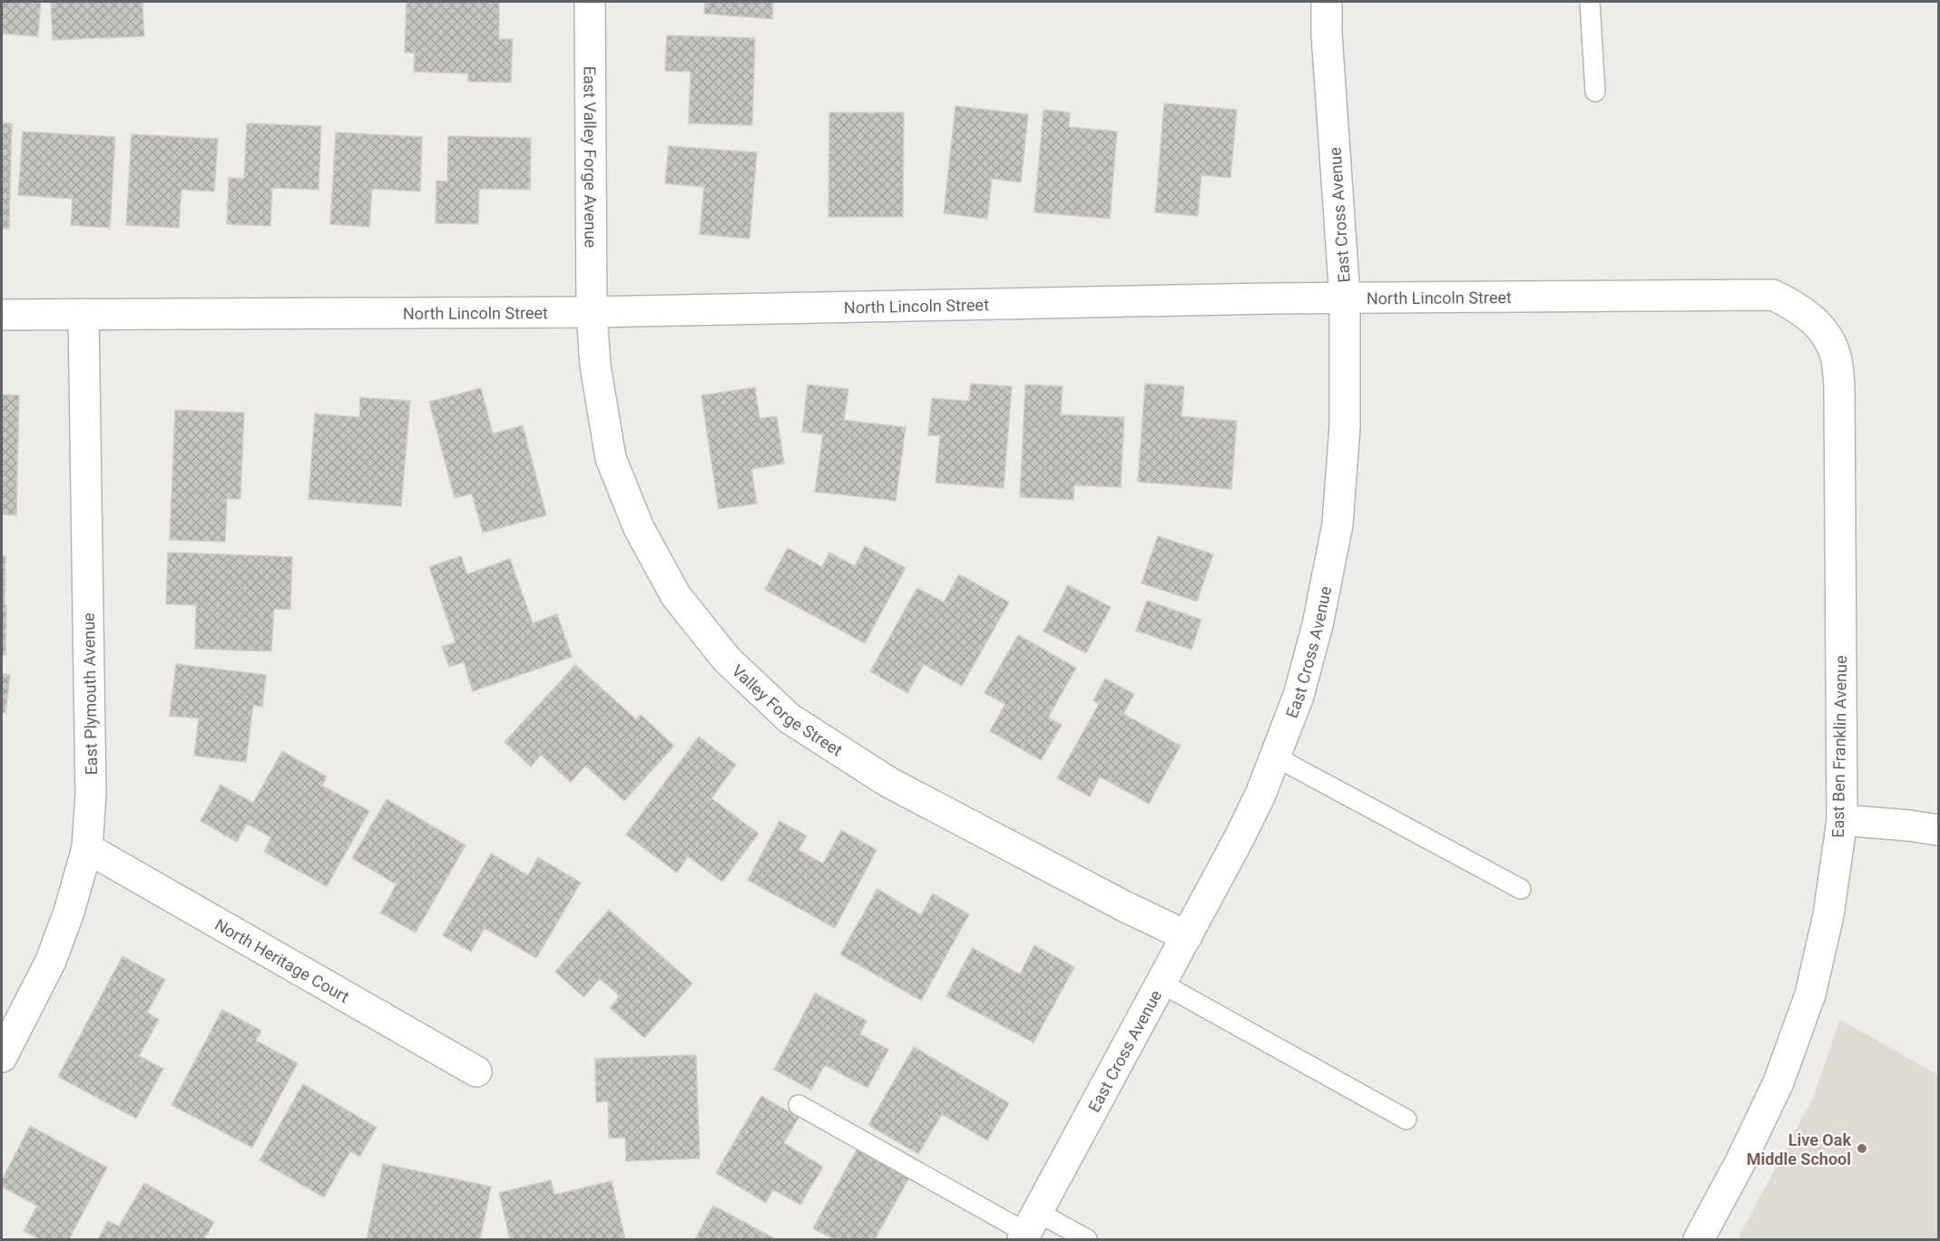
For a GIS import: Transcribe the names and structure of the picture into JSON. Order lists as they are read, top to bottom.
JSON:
{
  "streets": {
    "street": [
      "East Valley Forge Avenue",
      "East Cross Avenue",
      "North Lincoln Street",
      "East Plymouth Avenue",
      "Valley Forge Street",
      "East Ben Franklin Avenue",
      "North Heritage Court"
    ]
  },
  "crossings": [
    ["East Valley Forge Avenue", "North Lincoln Street"],
    ["East Valley Forge Avenue", "Valley Forge Street"],
    ["East Cross Avenue", "North Lincoln Street"],
    ["East Cross Avenue", "Valley Forge Street"],
    ["North Lincoln Street", "East Plymouth Avenue"],
    ["North Lincoln Street", "Valley Forge Street"],
    ["North Lincoln Street", "East Ben Franklin Avenue"],
    ["East Plymouth Avenue", "North Heritage Court"]
  ],
  "places": ["Live Oak Middle School"]
}
